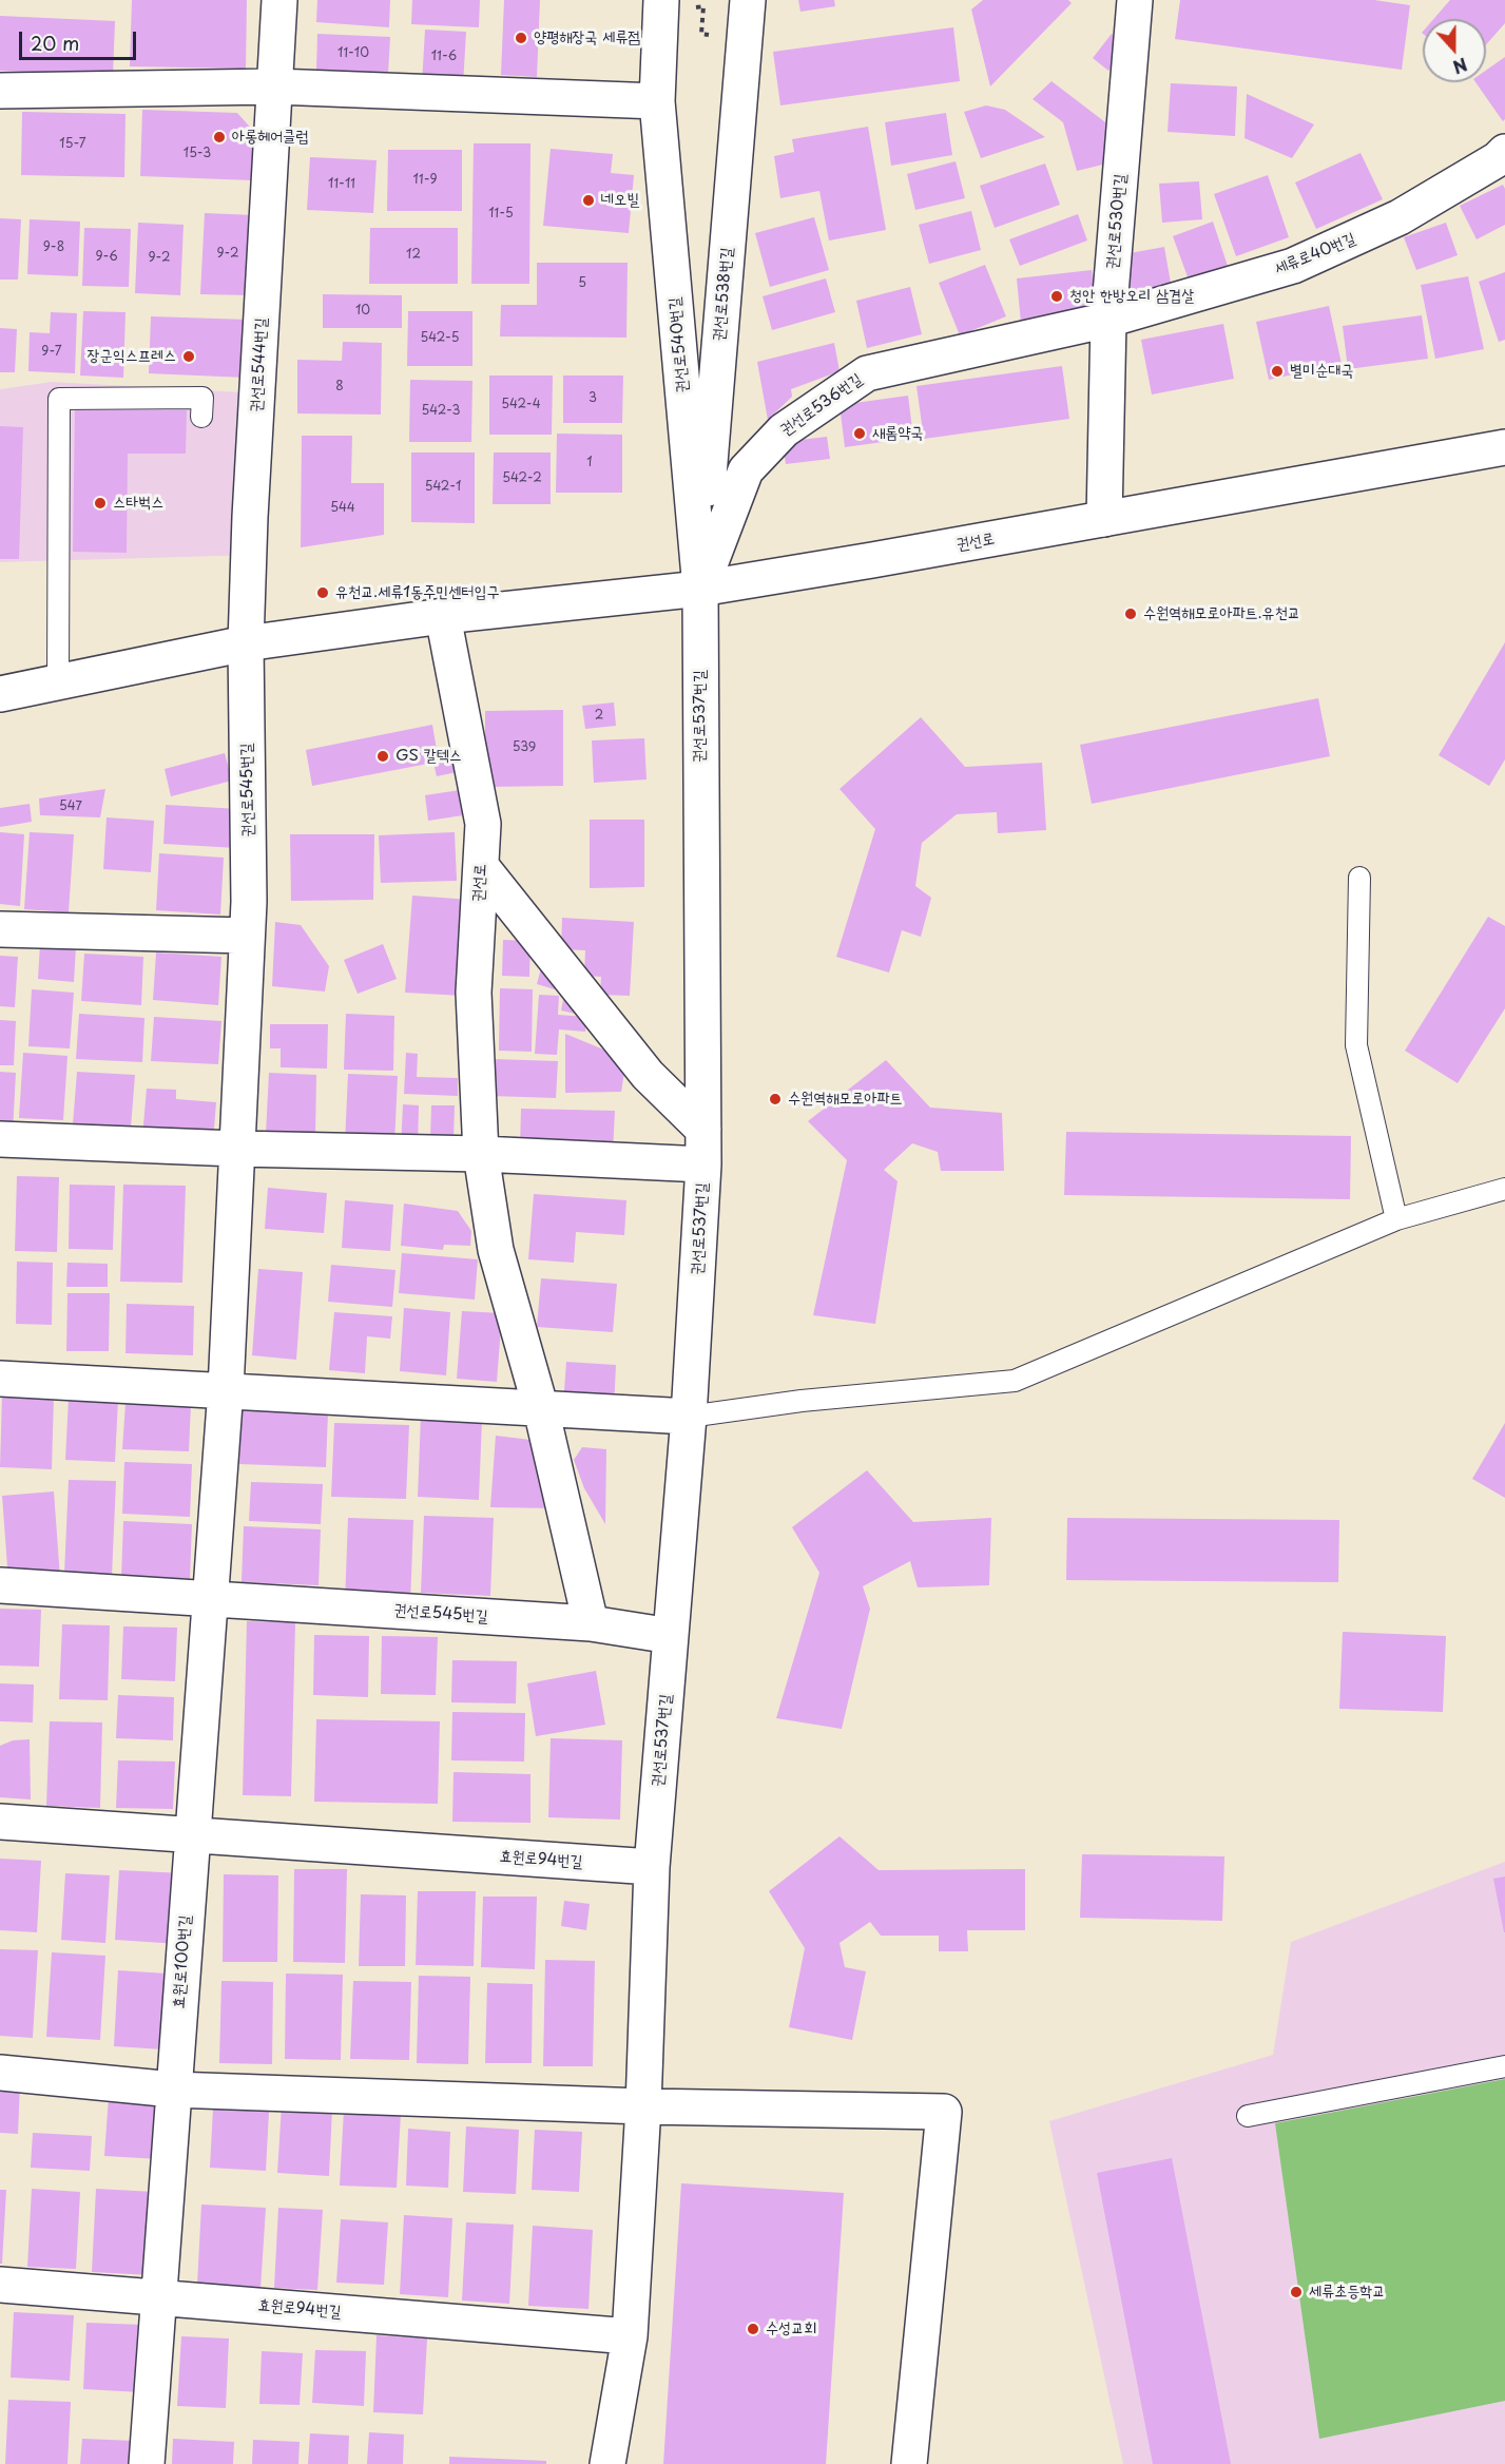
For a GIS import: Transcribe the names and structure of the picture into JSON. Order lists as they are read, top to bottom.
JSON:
{
  "streets": {
    "street": [
      "권선로530번길",
      "세류로40번길",
      "권선로538번길",
      "권선로540번길",
      "권선로544번길",
      "권선로536번길",
      "권선로",
      "권선로537번길",
      "권선로545번길",
      "효원로94번길",
      "효원로100번길"
    ]
  },
  "crossings": [
    ["권선로530번길", "세류로40번길"],
    ["권선로530번길", "권선로536번길"],
    ["권선로530번길", "권선로"],
    ["세류로40번길", "권선로536번길"],
    ["권선로538번길", "권선로540번길"],
    ["권선로538번길", "권선로536번길"],
    ["권선로538번길", "권선로"],
    ["권선로538번길", "권선로537번길"],
    ["권선로540번길", "권선로536번길"],
    ["권선로540번길", "권선로"],
    ["권선로540번길", "권선로537번길"],
    ["권선로544번길", "권선로"],
    ["권선로544번길", "권선로545번길"],
    ["권선로536번길", "권선로"],
    ["권선로536번길", "권선로537번길"],
    ["권선로", "권선로537번길"],
    ["권선로", "권선로545번길"],
    ["권선로537번길", "권선로545번길"],
    ["권선로537번길", "효원로94번길"],
    ["권선로545번길", "효원로94번길"],
    ["권선로545번길", "효원로100번길"],
    ["효원로94번길", "효원로100번길"]
  ],
  "places": [
    "양평해장국 세류점",
    "아롱헤어클럽",
    "네오빌",
    "청안 한방오리 삼겹살",
    "장군익스프레스",
    "별미순대국",
    "새롬약국",
    "스타벅스",
    "유천교.세류1동주민센터입구",
    "수원역해모로아파트.유천교",
    "GS 칼텍스",
    "수원역해모로아파트",
    "세류초등학교",
    "수성교회"
  ],
  "house_numbers": [
    "11-10",
    "11-6",
    "15-7",
    "15-3",
    "11-9",
    "11-11",
    "11-5",
    "9-8",
    "9-2",
    "12",
    "9-6",
    "9-2",
    "5",
    "10",
    "542-5",
    "9-7",
    "8",
    "3",
    "542-4",
    "542-3",
    "1",
    "542-2",
    "542-1",
    "544",
    "2",
    "539",
    "547"
  ],
  "scale_bar": "20 m",
  "north": "bottom"
}
